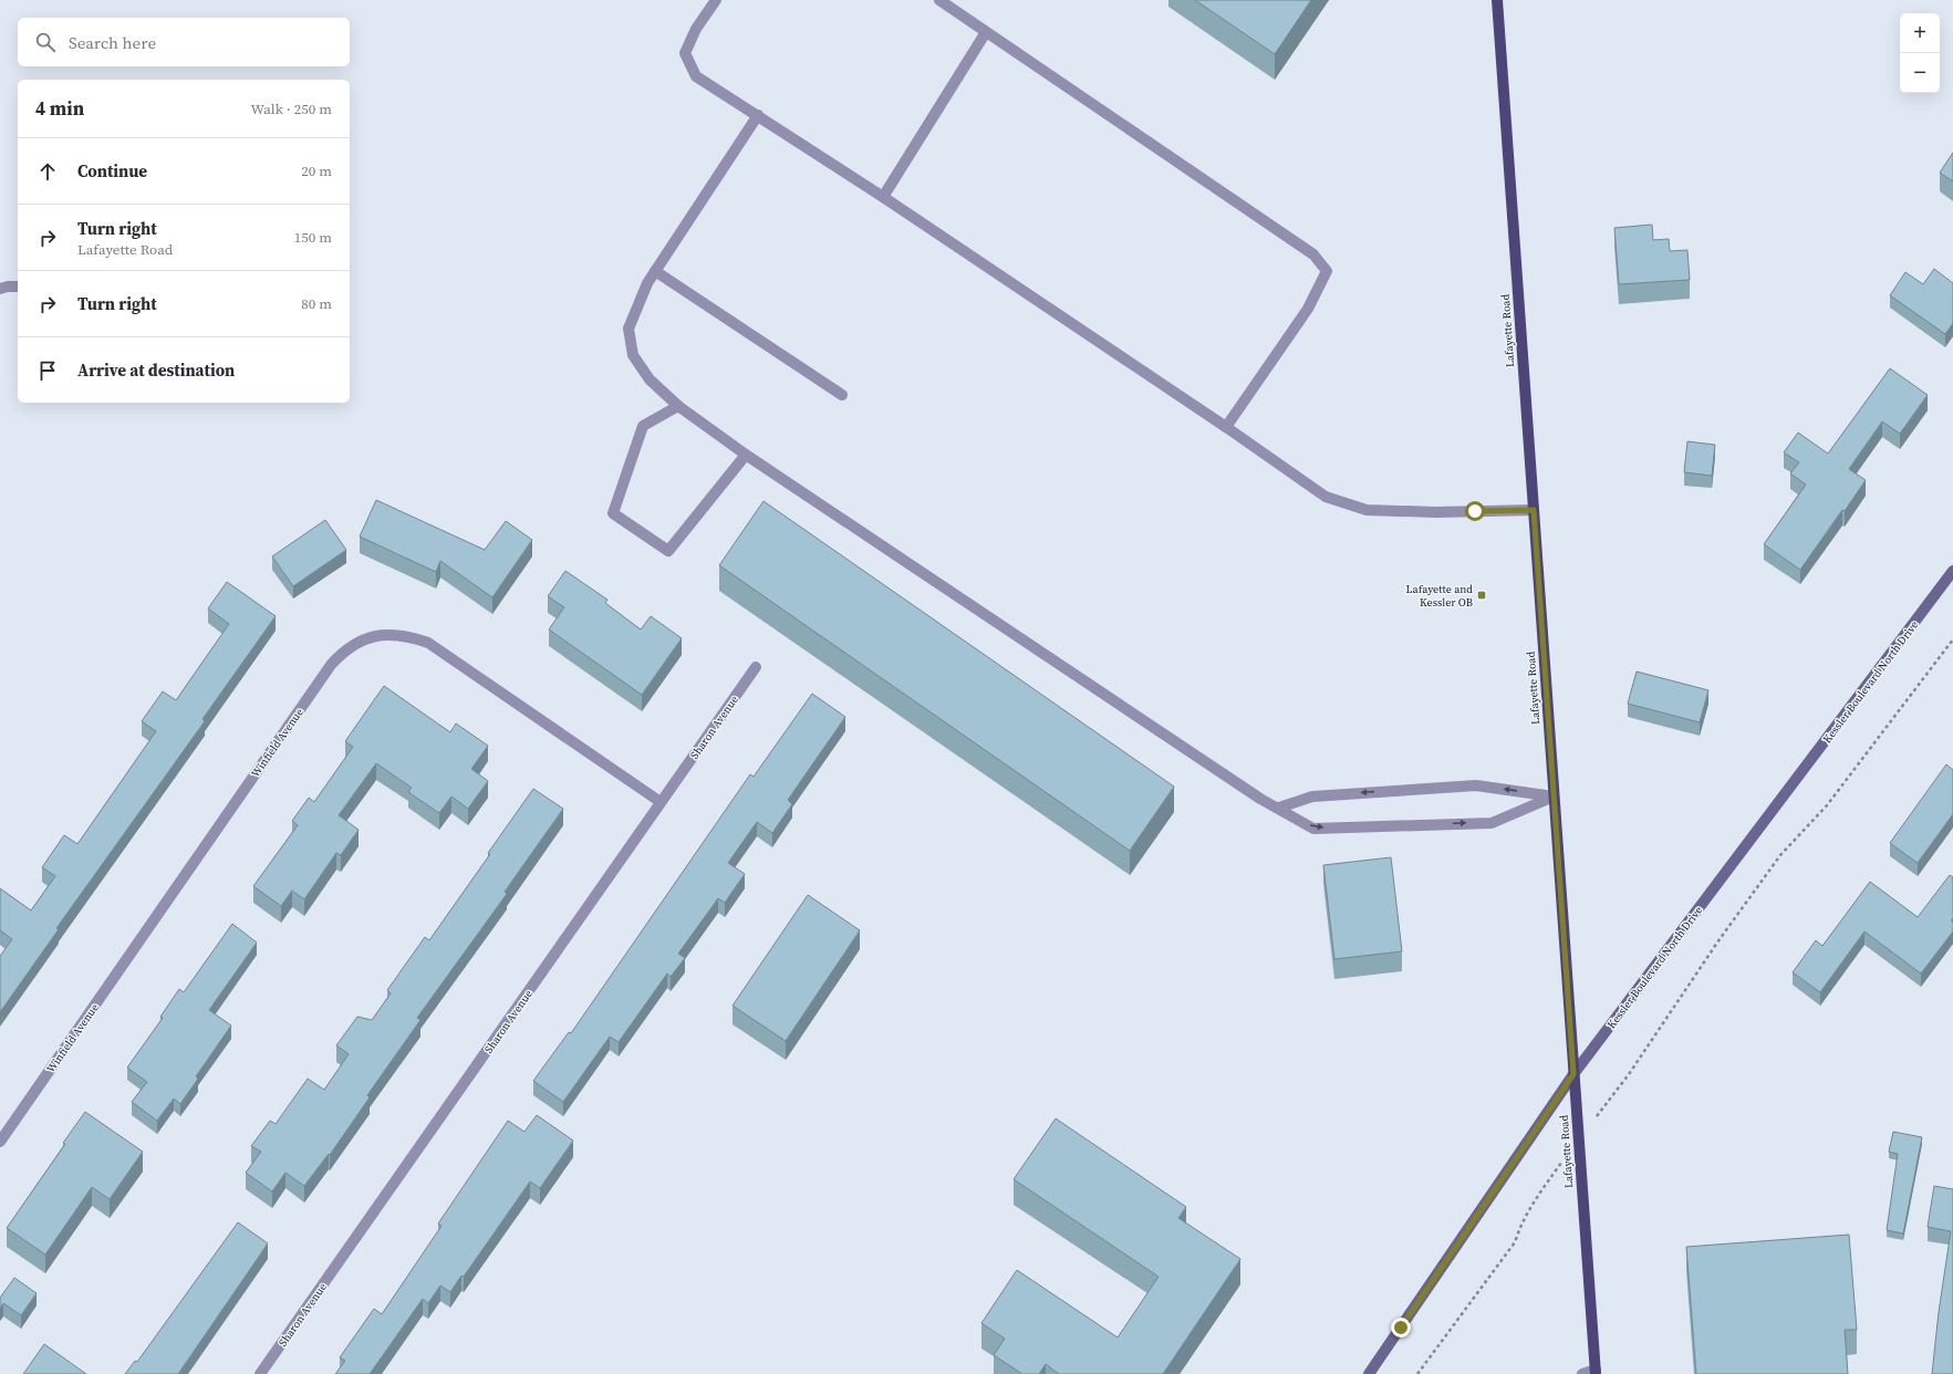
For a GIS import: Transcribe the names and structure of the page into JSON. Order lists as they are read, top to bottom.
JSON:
{
  "streets": {
    "main road": ["Lafayette Road", "Kessler Boulevard North Drive"],
    "street": ["Sharon Avenue", "Winfield Avenue"]
  },
  "crossings": [
    ["Lafayette Road", "Kessler Boulevard North Drive"],
    ["Sharon Avenue", "Winfield Avenue"]
  ],
  "places": {
    "transit": ["Lafayette and Kessler OB"]
  },
  "page": {
    "map_buttons": ["+", "−"],
    "search": "Search here",
    "heading": ["4 min", "Walk · 250 m"],
    "list": [
      ["Continue", "20 m"],
      ["Turn right", "Lafayette Road", "150 m"],
      ["Turn right", "80 m"],
      "Arrive at destination"
    ]
  }
}
